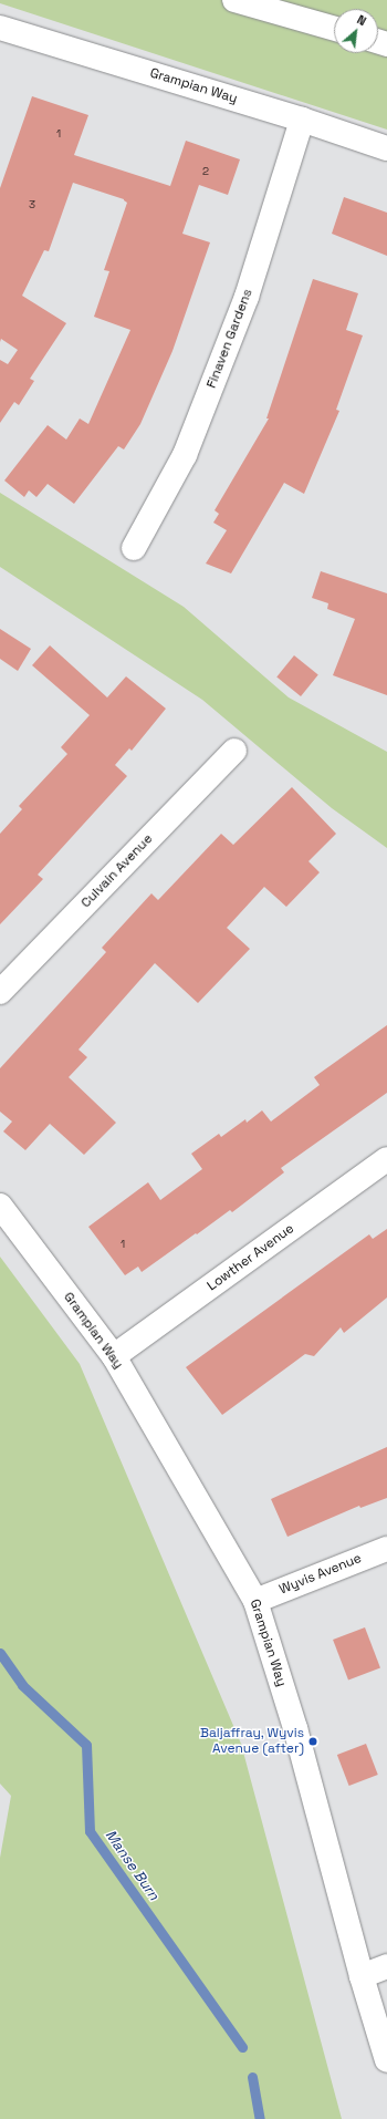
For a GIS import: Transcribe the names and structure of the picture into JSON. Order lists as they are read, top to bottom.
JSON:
{
  "streets": {
    "street": [
      "Grampian Way",
      "Finaven Gardens",
      "Culvain Avenue",
      "Lowther Avenue",
      "Wyvis Avenue"
    ]
  },
  "crossings": [
    ["Grampian Way", "Finaven Gardens"],
    ["Grampian Way", "Lowther Avenue"],
    ["Grampian Way", "Wyvis Avenue"]
  ],
  "water": ["Manse Burn"],
  "places": ["Baljaffray, Wyvis Avenue (after)"],
  "house_numbers": [
    "1",
    "2",
    "3",
    "1"
  ],
  "north": "top right"
}
